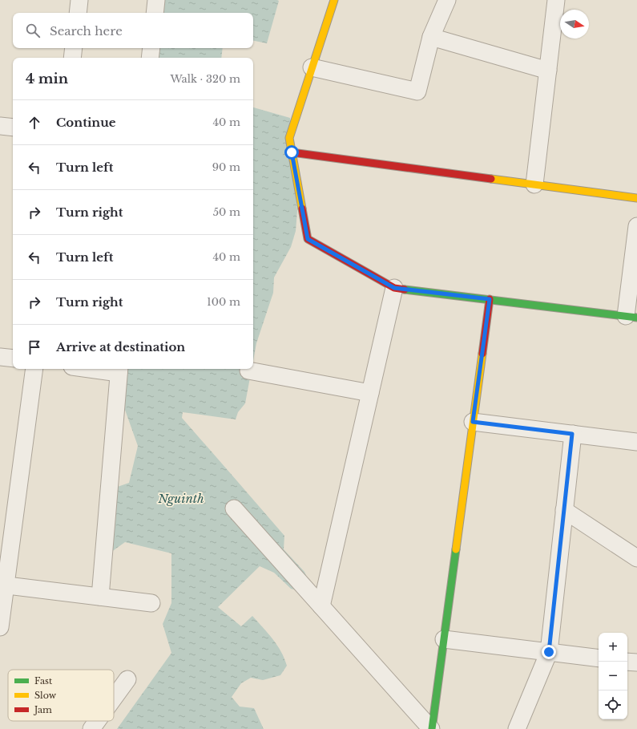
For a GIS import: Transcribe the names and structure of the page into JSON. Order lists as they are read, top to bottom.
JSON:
{
  "water": ["Nguinth"],
  "legend": ["Fast", "Slow", "Jam"],
  "north": "right",
  "page": {
    "search": "Search here",
    "heading": ["4 min", "Walk · 320 m"],
    "list": [
      ["Continue", "40 m"],
      ["Turn left", "90 m"],
      ["Turn right", "50 m"],
      ["Turn left", "40 m"],
      ["Turn right", "100 m"],
      "Arrive at destination"
    ],
    "map_buttons": ["+", "−"]
  }
}
